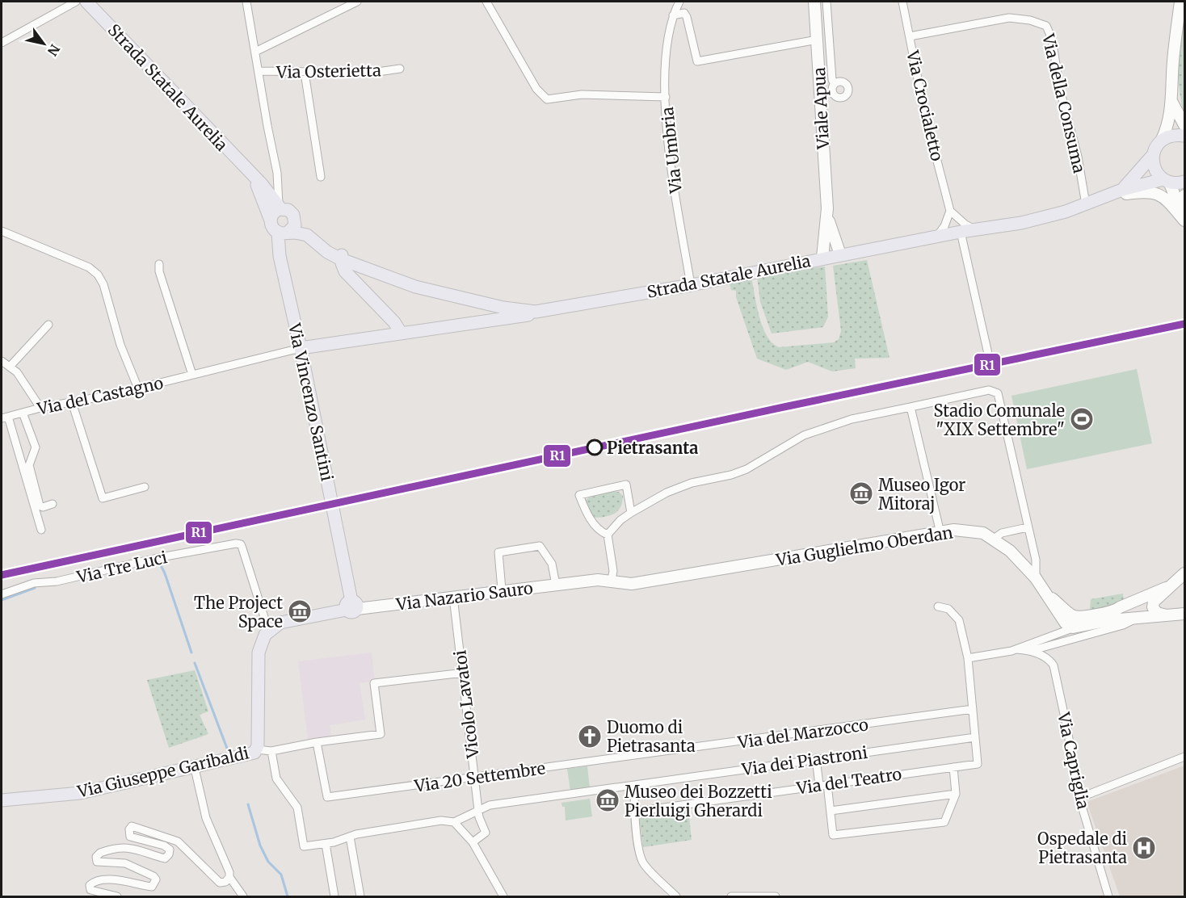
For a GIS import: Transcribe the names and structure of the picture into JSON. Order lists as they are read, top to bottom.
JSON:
{
  "streets": {
    "main road": [
      "Strada Statale Aurelia",
      "Viale Apua",
      "Via del Castagno",
      "Via Vincenzo Santini",
      "Via Guglielmo Oberdan",
      "Via Nazario Sauro",
      "Via Giuseppe Garibaldi"
    ],
    "street": [
      "Via Osterietta",
      "Via della Consuma",
      "Via Crocialetto",
      "Via Umbria",
      "Via Tre Luci",
      "Vicolo Lavatoi",
      "Via del Marzocco",
      "Via dei Piastroni",
      "Via Capriglia",
      "Via 20 Settembre",
      "Via del Teatro"
    ]
  },
  "crossings": [
    ["Via Osterietta", "Strada Statale Aurelia"],
    ["Via Osterietta", "Via Vincenzo Santini"],
    ["Strada Statale Aurelia", "Via della Consuma"],
    ["Strada Statale Aurelia", "Viale Apua"],
    ["Strada Statale Aurelia", "Via Umbria"],
    ["Strada Statale Aurelia", "Via del Castagno"],
    ["Strada Statale Aurelia", "Via Vincenzo Santini"],
    ["Via della Consuma", "Via Crocialetto"],
    ["Via del Castagno", "Via Vincenzo Santini"],
    ["Via Vincenzo Santini", "Via Nazario Sauro"],
    ["Via Guglielmo Oberdan", "Via Nazario Sauro"],
    ["Via Tre Luci", "Via Nazario Sauro"],
    ["Via Nazario Sauro", "Vicolo Lavatoi"],
    ["Vicolo Lavatoi", "Via dei Piastroni"],
    ["Vicolo Lavatoi", "Via Giuseppe Garibaldi"],
    ["Vicolo Lavatoi", "Via 20 Settembre"],
    ["Via del Marzocco", "Via 20 Settembre"],
    ["Via dei Piastroni", "Via del Teatro"],
    ["Via Giuseppe Garibaldi", "Via 20 Settembre"]
  ],
  "places": {
    "sports": ["Stadio Comunale \"XIX Settembre\""],
    "other": ["Pietrasanta"],
    "museum": ["Museo Igor Mitoraj", "The Project Space", "Museo dei Bozzetti Pierluigi Gherardi"],
    "church": ["Duomo di Pietrasanta"],
    "hospital": ["Ospedale di Pietrasanta"]
  },
  "lines": ["transit line R1"],
  "north": "bottom right"
}
